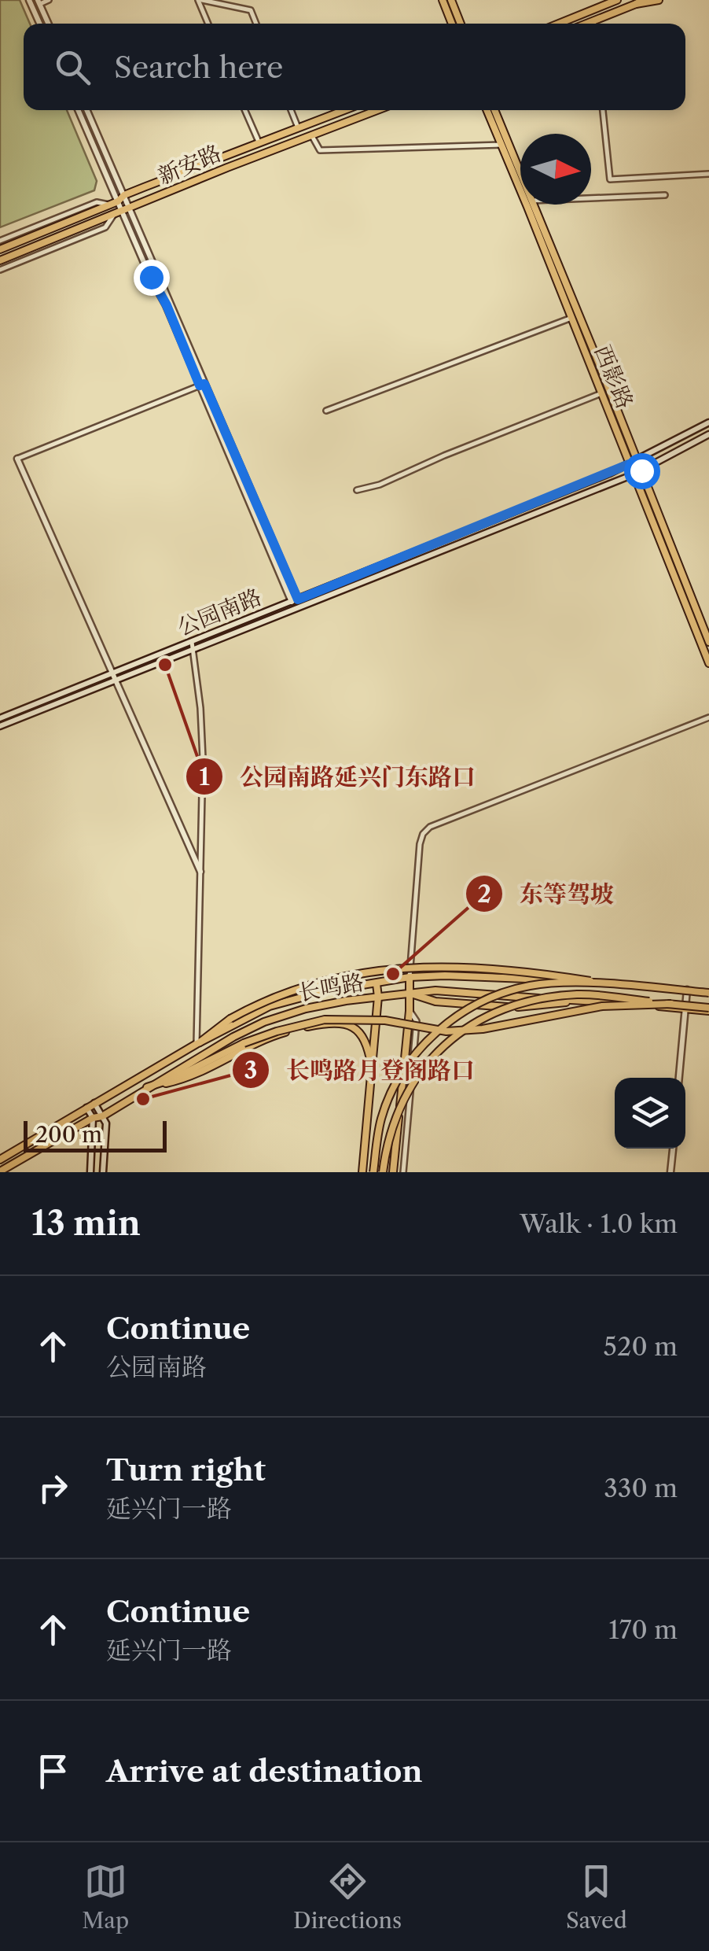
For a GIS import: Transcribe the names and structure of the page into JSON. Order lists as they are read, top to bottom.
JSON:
{
  "streets": {
    "main road": [
      "新安路",
      "西影路",
      "公园南路",
      "长鸣路"
    ]
  },
  "crossings": [
    ["西影路", "公园南路"]
  ],
  "places": ["公园南路延兴门东路口", "东等驾坡", "长鸣路月登阁路口"],
  "scale_bar": "200 m",
  "north": "right",
  "page": {
    "search": "Search here",
    "scale": "200 m",
    "heading": ["13 min", "Walk · 1.0 km"],
    "list": [
      ["Continue", "公园南路", "520 m"],
      ["Turn right", "延兴门一路", "330 m"],
      ["Continue", "延兴门一路", "170 m"],
      "Arrive at destination"
    ],
    "nav": ["Map", "Directions", "Saved"]
  }
}
